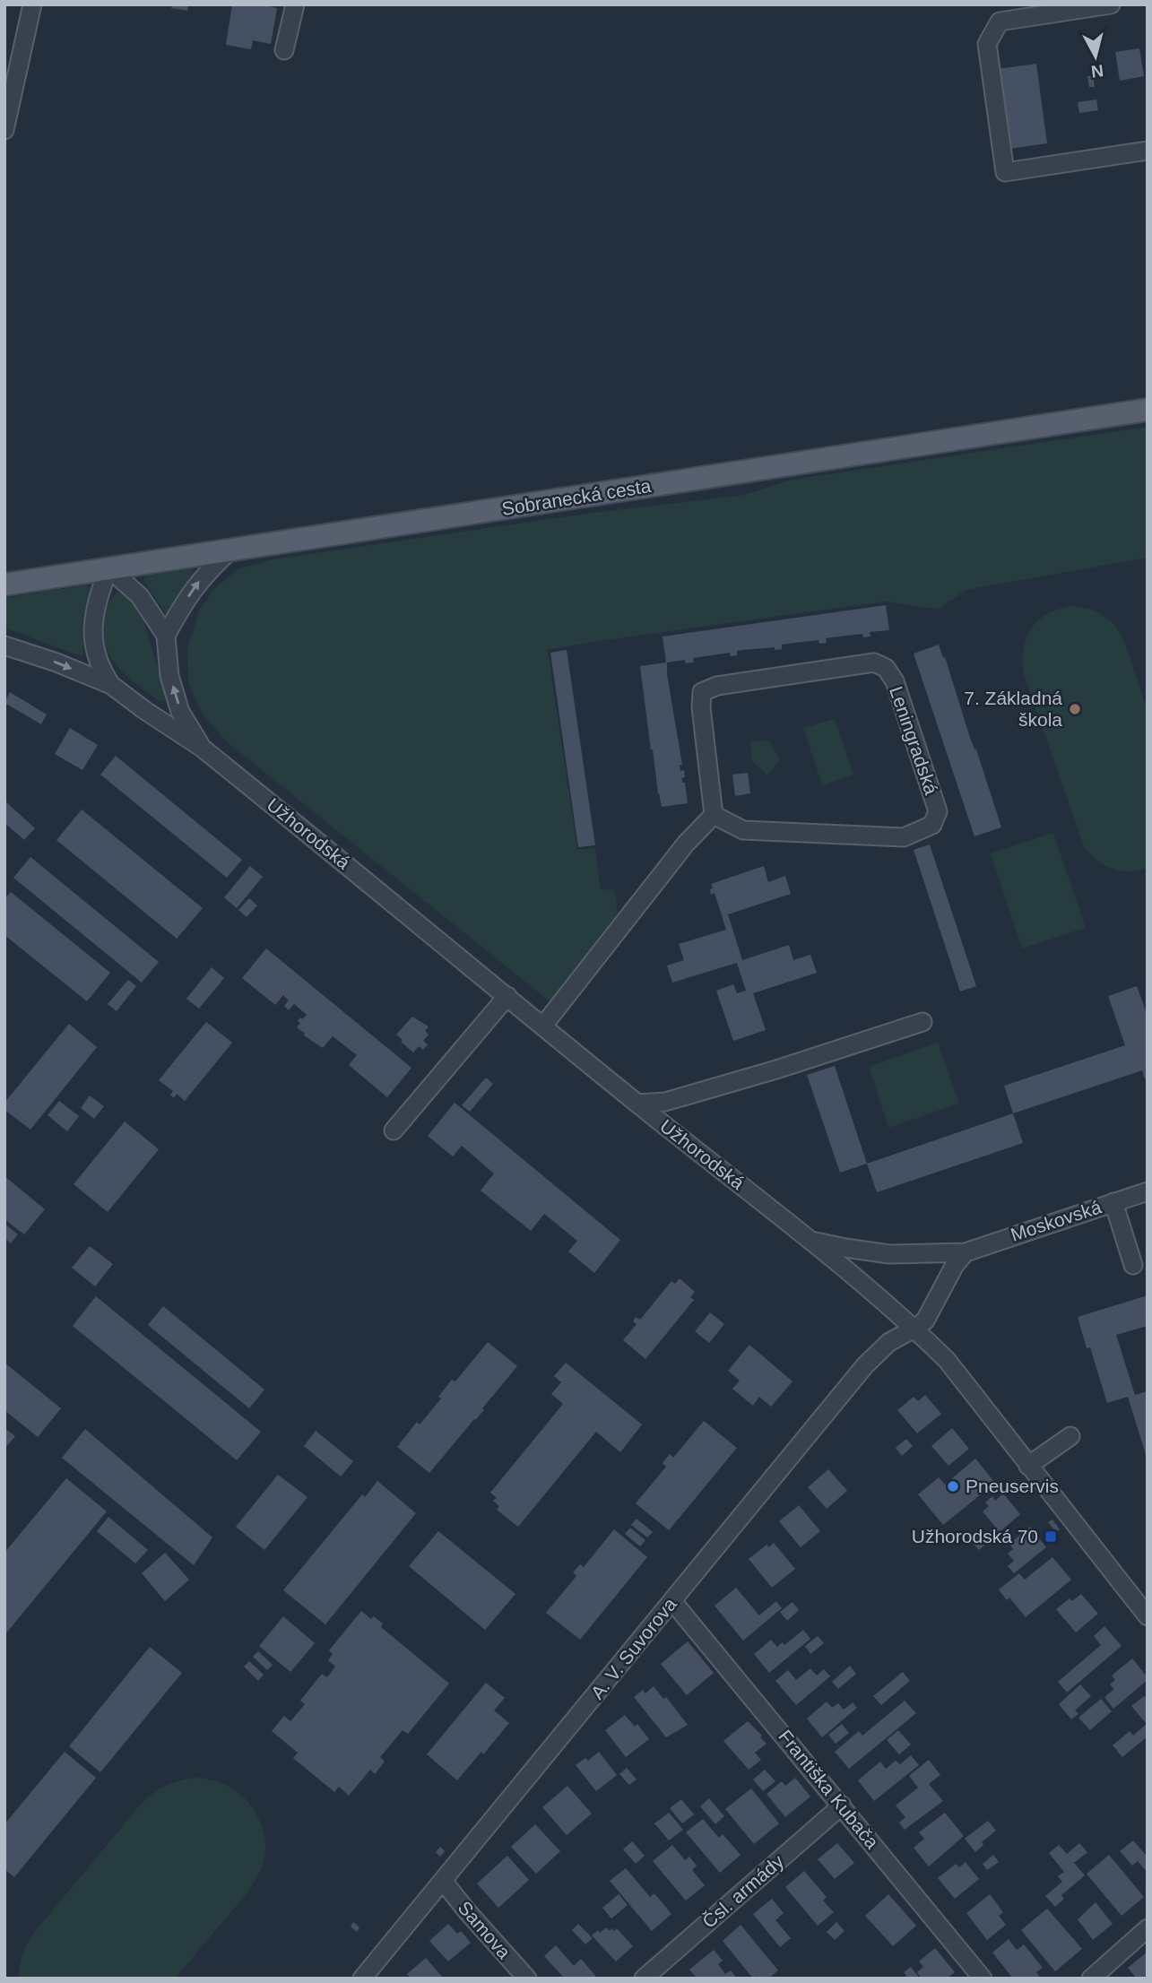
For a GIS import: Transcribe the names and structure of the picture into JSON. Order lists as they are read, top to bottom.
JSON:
{
  "streets": {
    "main road": ["Sobranecká cesta"],
    "street": [
      "Leningradská",
      "Užhorodská",
      "Moskovská",
      "A. V. Suvorova",
      "Františka Kubača",
      "Čsl. armády",
      "Samova"
    ]
  },
  "crossings": [
    ["Sobranecká cesta", "Užhorodská"],
    ["Užhorodská", "Moskovská"],
    ["Užhorodská", "A. V. Suvorova"],
    ["A. V. Suvorova", "Františka Kubača"],
    ["A. V. Suvorova", "Samova"],
    ["Františka Kubača", "Čsl. armády"]
  ],
  "places": {
    "other": ["7. Základná škola", "Pneuservis"],
    "transit": ["Užhorodská 70"]
  },
  "north": "bottom"
}
